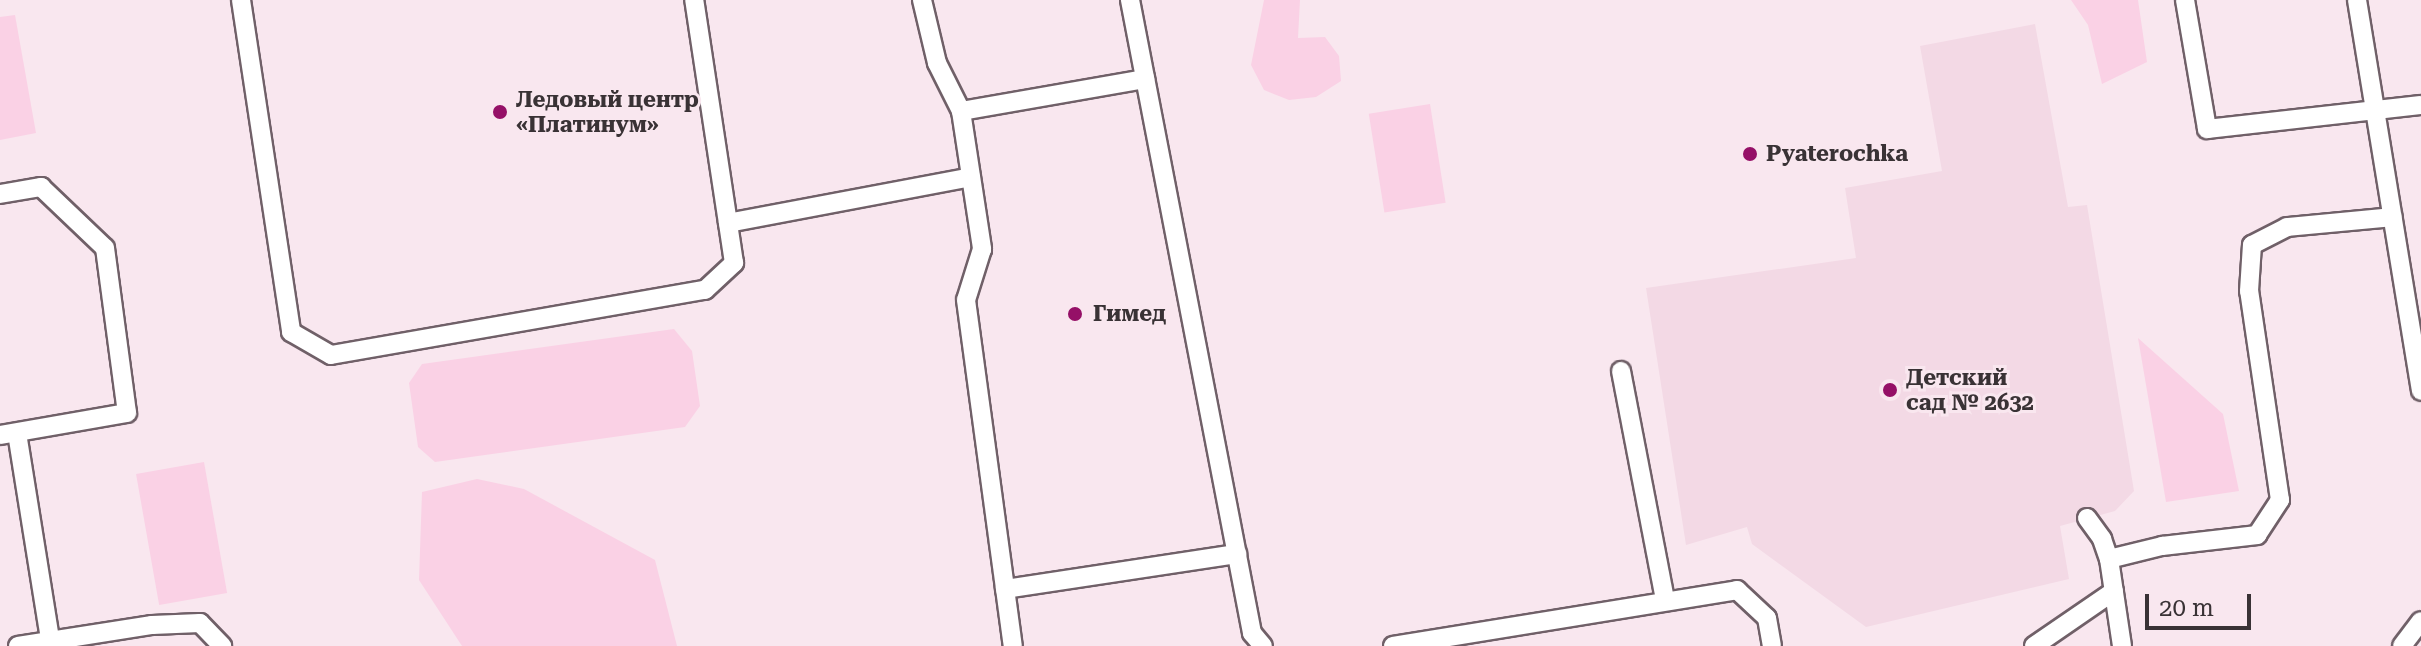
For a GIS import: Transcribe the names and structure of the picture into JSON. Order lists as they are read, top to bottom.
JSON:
{
  "places": [
    "Ледовый центр «Платинум»",
    "Pyaterochka",
    "Гимед",
    "Детский сад № 2632"
  ],
  "scale_bar": "20 m"
}
